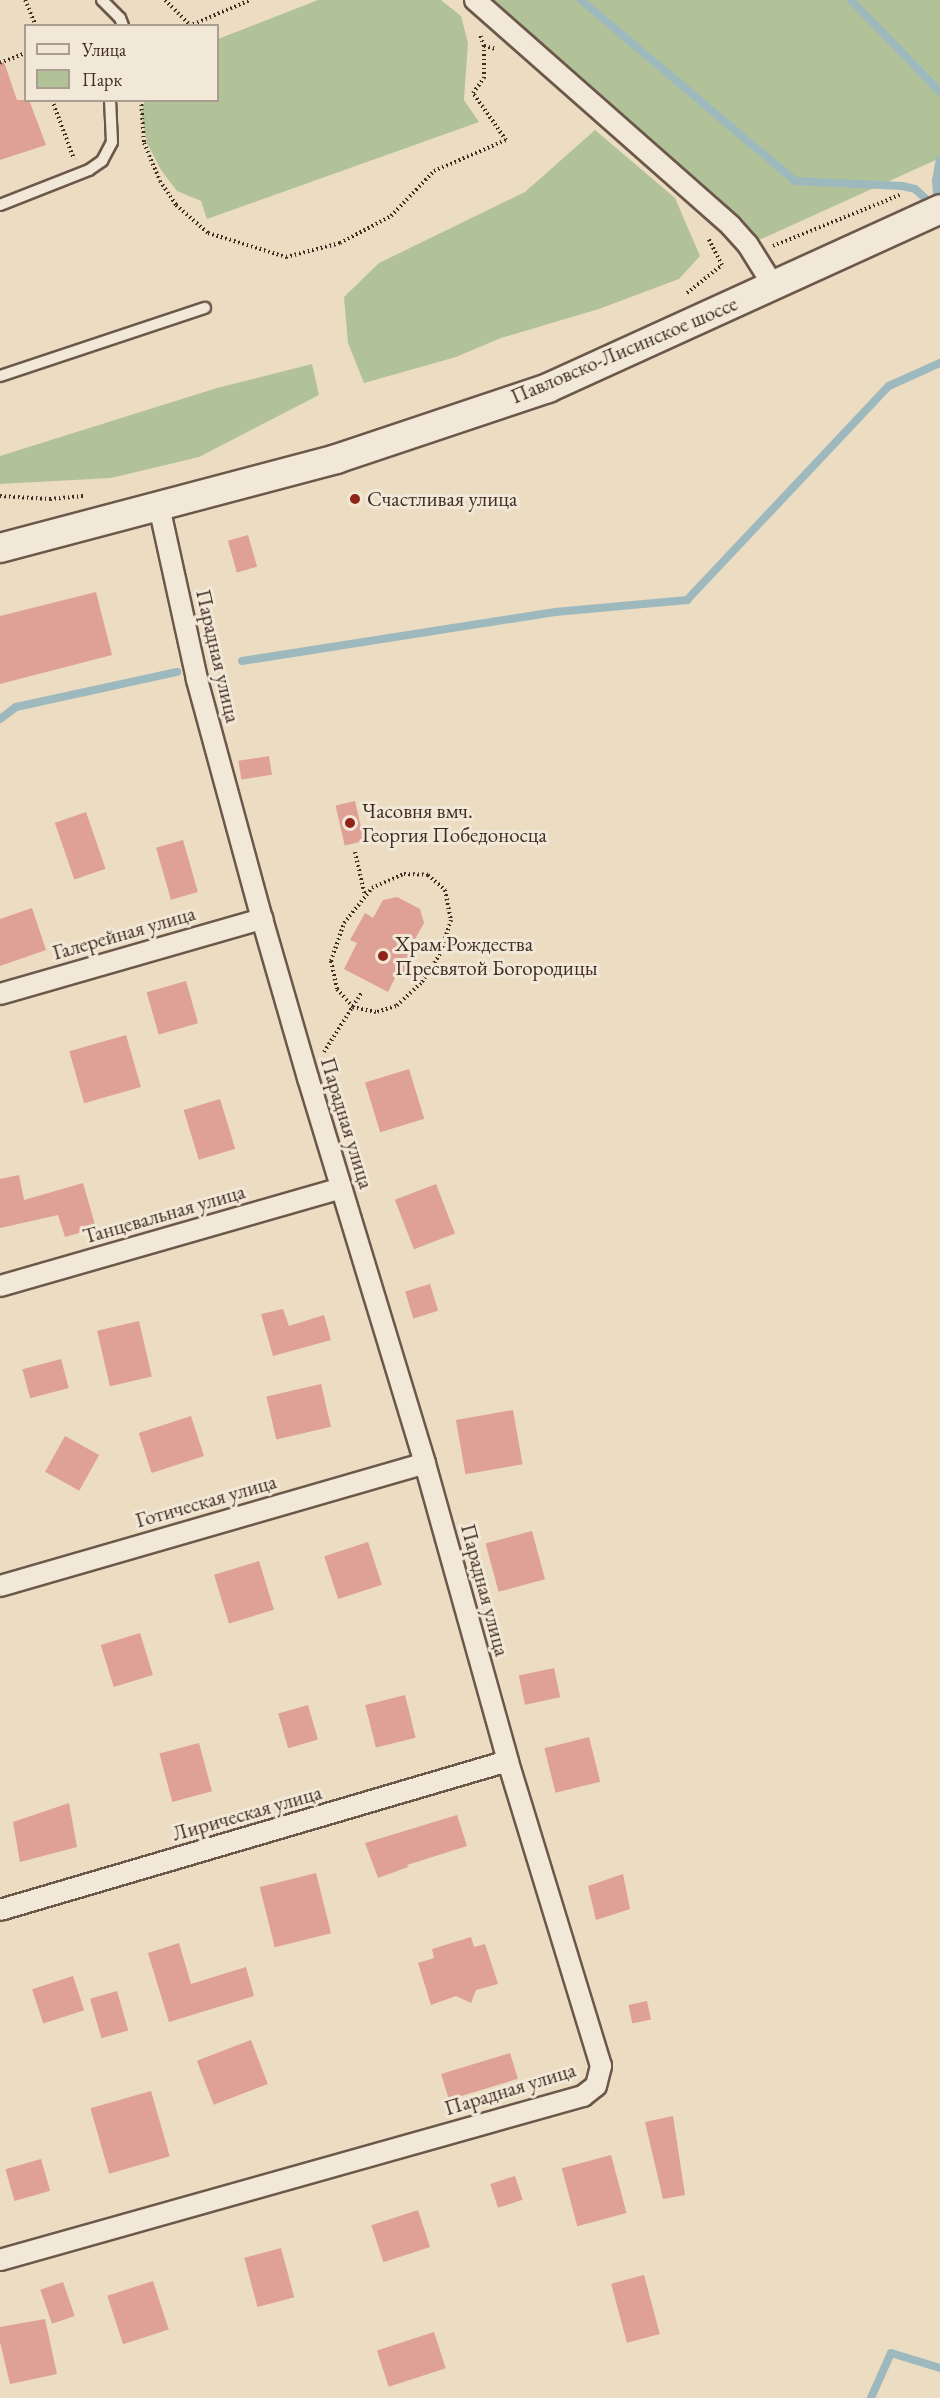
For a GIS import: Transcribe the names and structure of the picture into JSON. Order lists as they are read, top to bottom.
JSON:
{
  "streets": {
    "main road": ["Павловско-Лисинское шоссе"],
    "street": [
      "Парадная улица",
      "Галерейная улица",
      "Танцевальная улица",
      "Готическая улица",
      "Лирическая улица"
    ]
  },
  "crossings": [
    ["Павловско-Лисинское шоссе", "Парадная улица"],
    ["Парадная улица", "Галерейная улица"],
    ["Парадная улица", "Танцевальная улица"],
    ["Парадная улица", "Готическая улица"],
    ["Парадная улица", "Лирическая улица"]
  ],
  "places": ["Счастливая улица", "Часовня вмч. Георгия Победоносца", "Храм Рождества Пресвятой Богородицы"],
  "legend": ["Улица", "Парк"]
}
